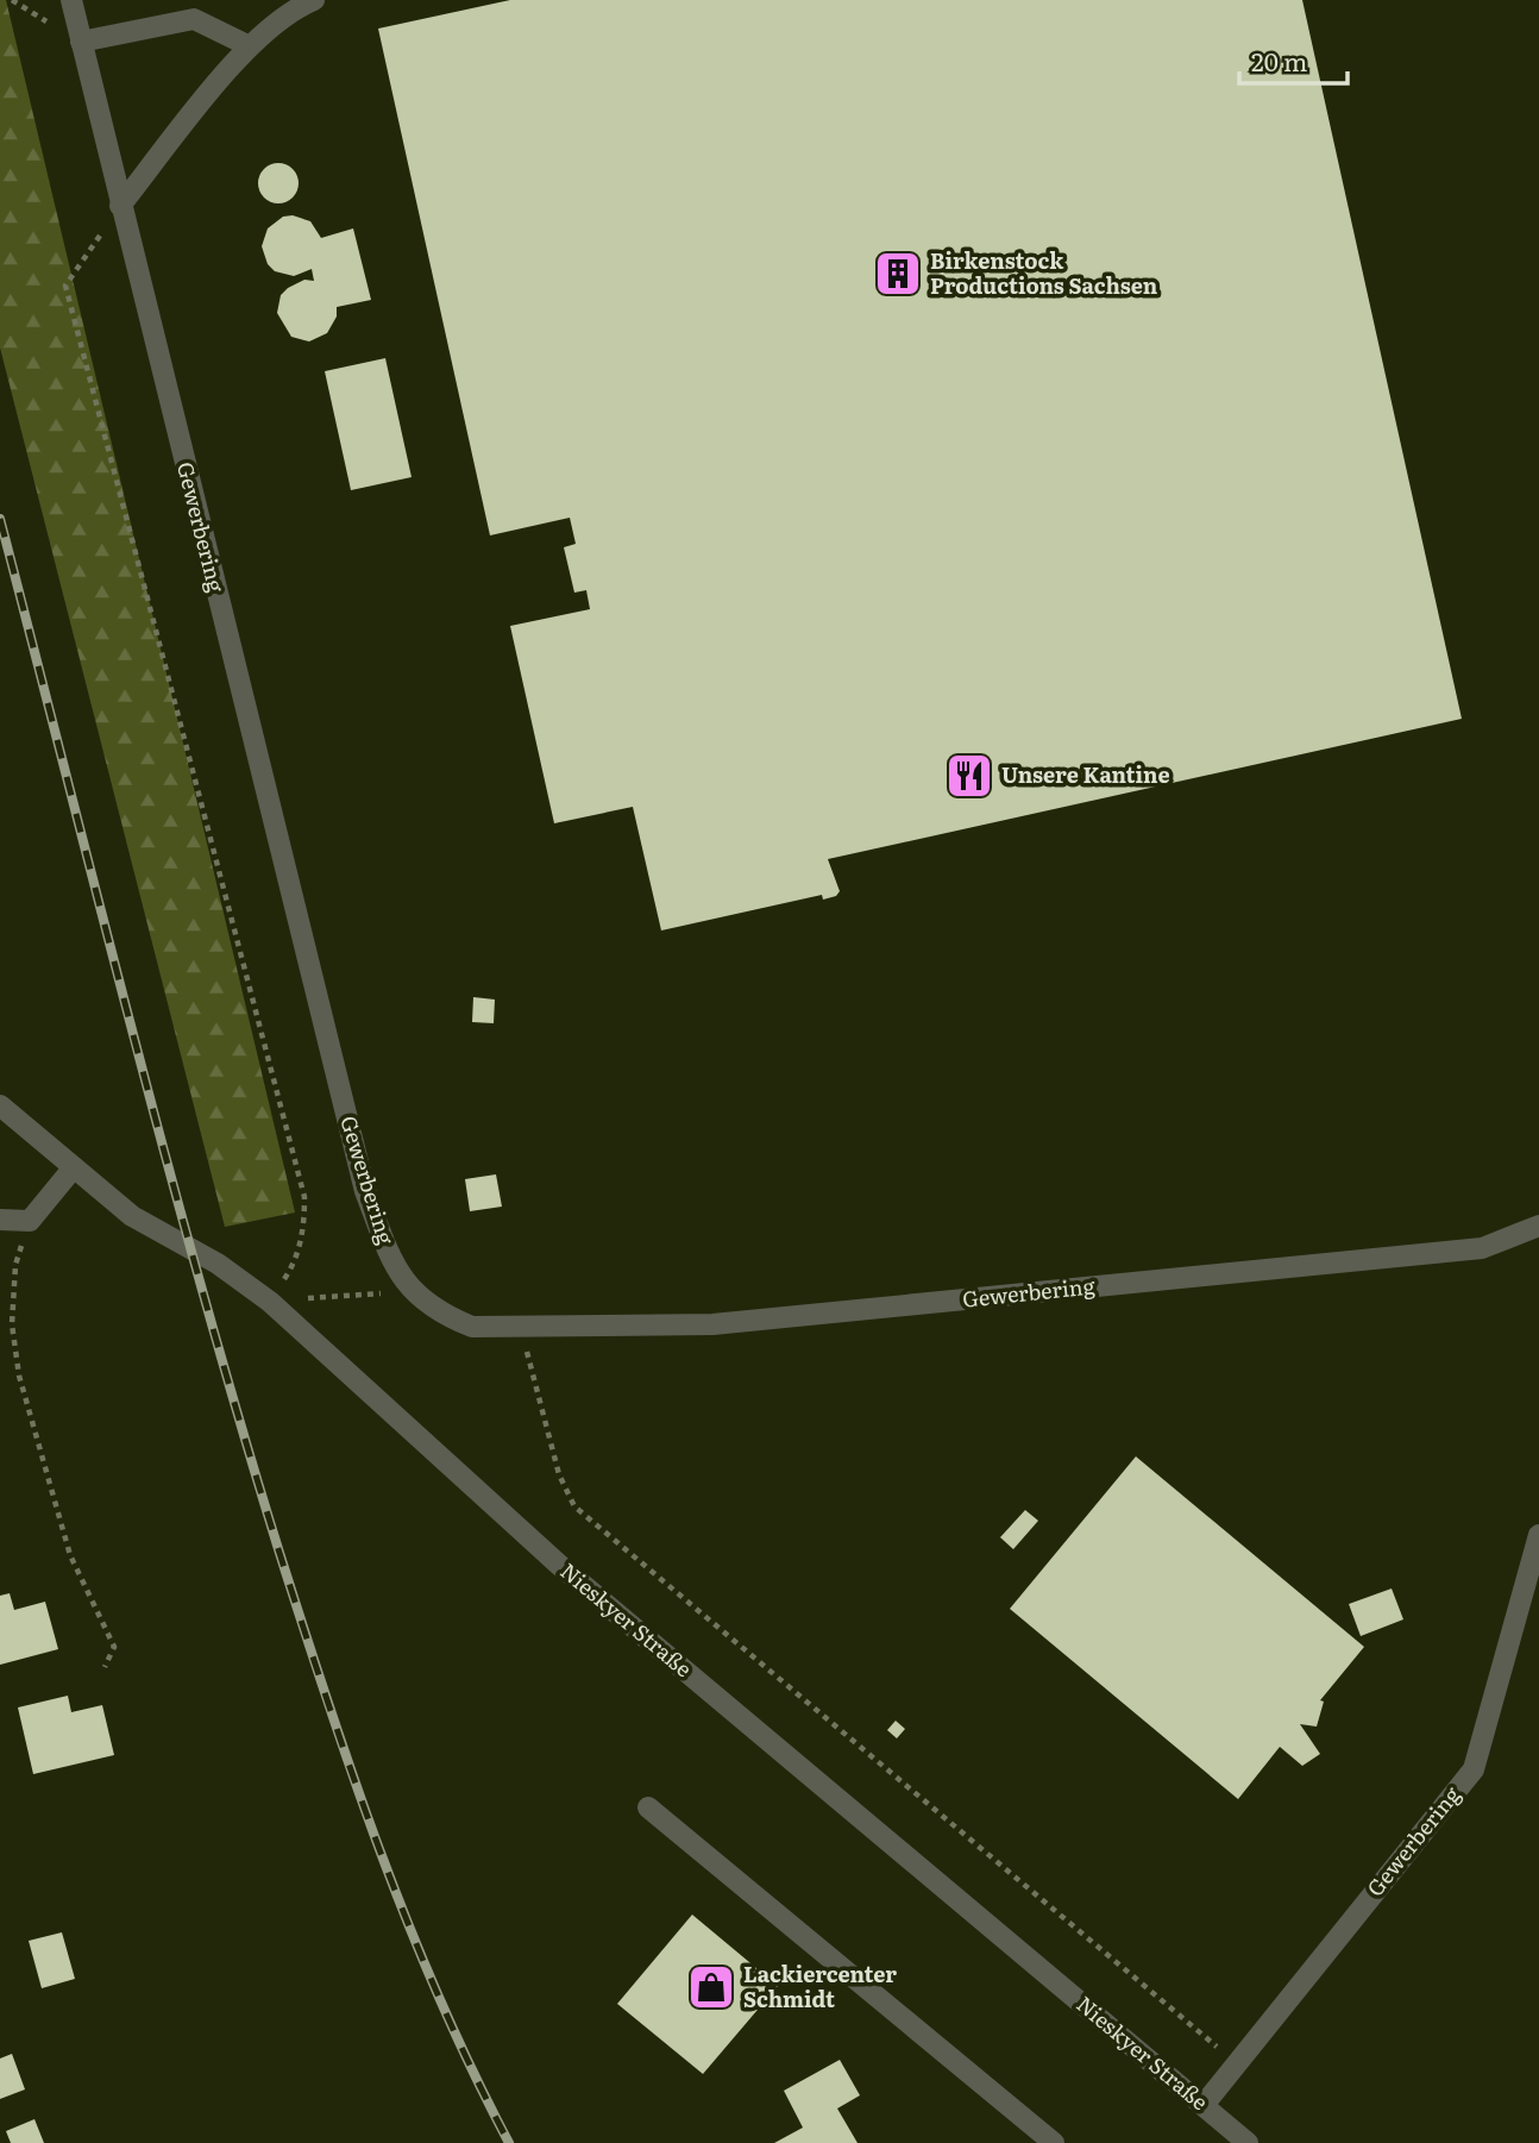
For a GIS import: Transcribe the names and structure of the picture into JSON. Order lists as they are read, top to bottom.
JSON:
{
  "streets": {
    "street": ["Gewerbering", "Nieskyer Straße"]
  },
  "crossings": [
    ["Gewerbering", "Nieskyer Straße"]
  ],
  "places": {
    "building": ["Birkenstock Productions Sachsen"],
    "restaurant": ["Unsere Kantine"],
    "shop": ["Lackiercenter Schmidt"]
  },
  "scale_bar": "20 m"
}
